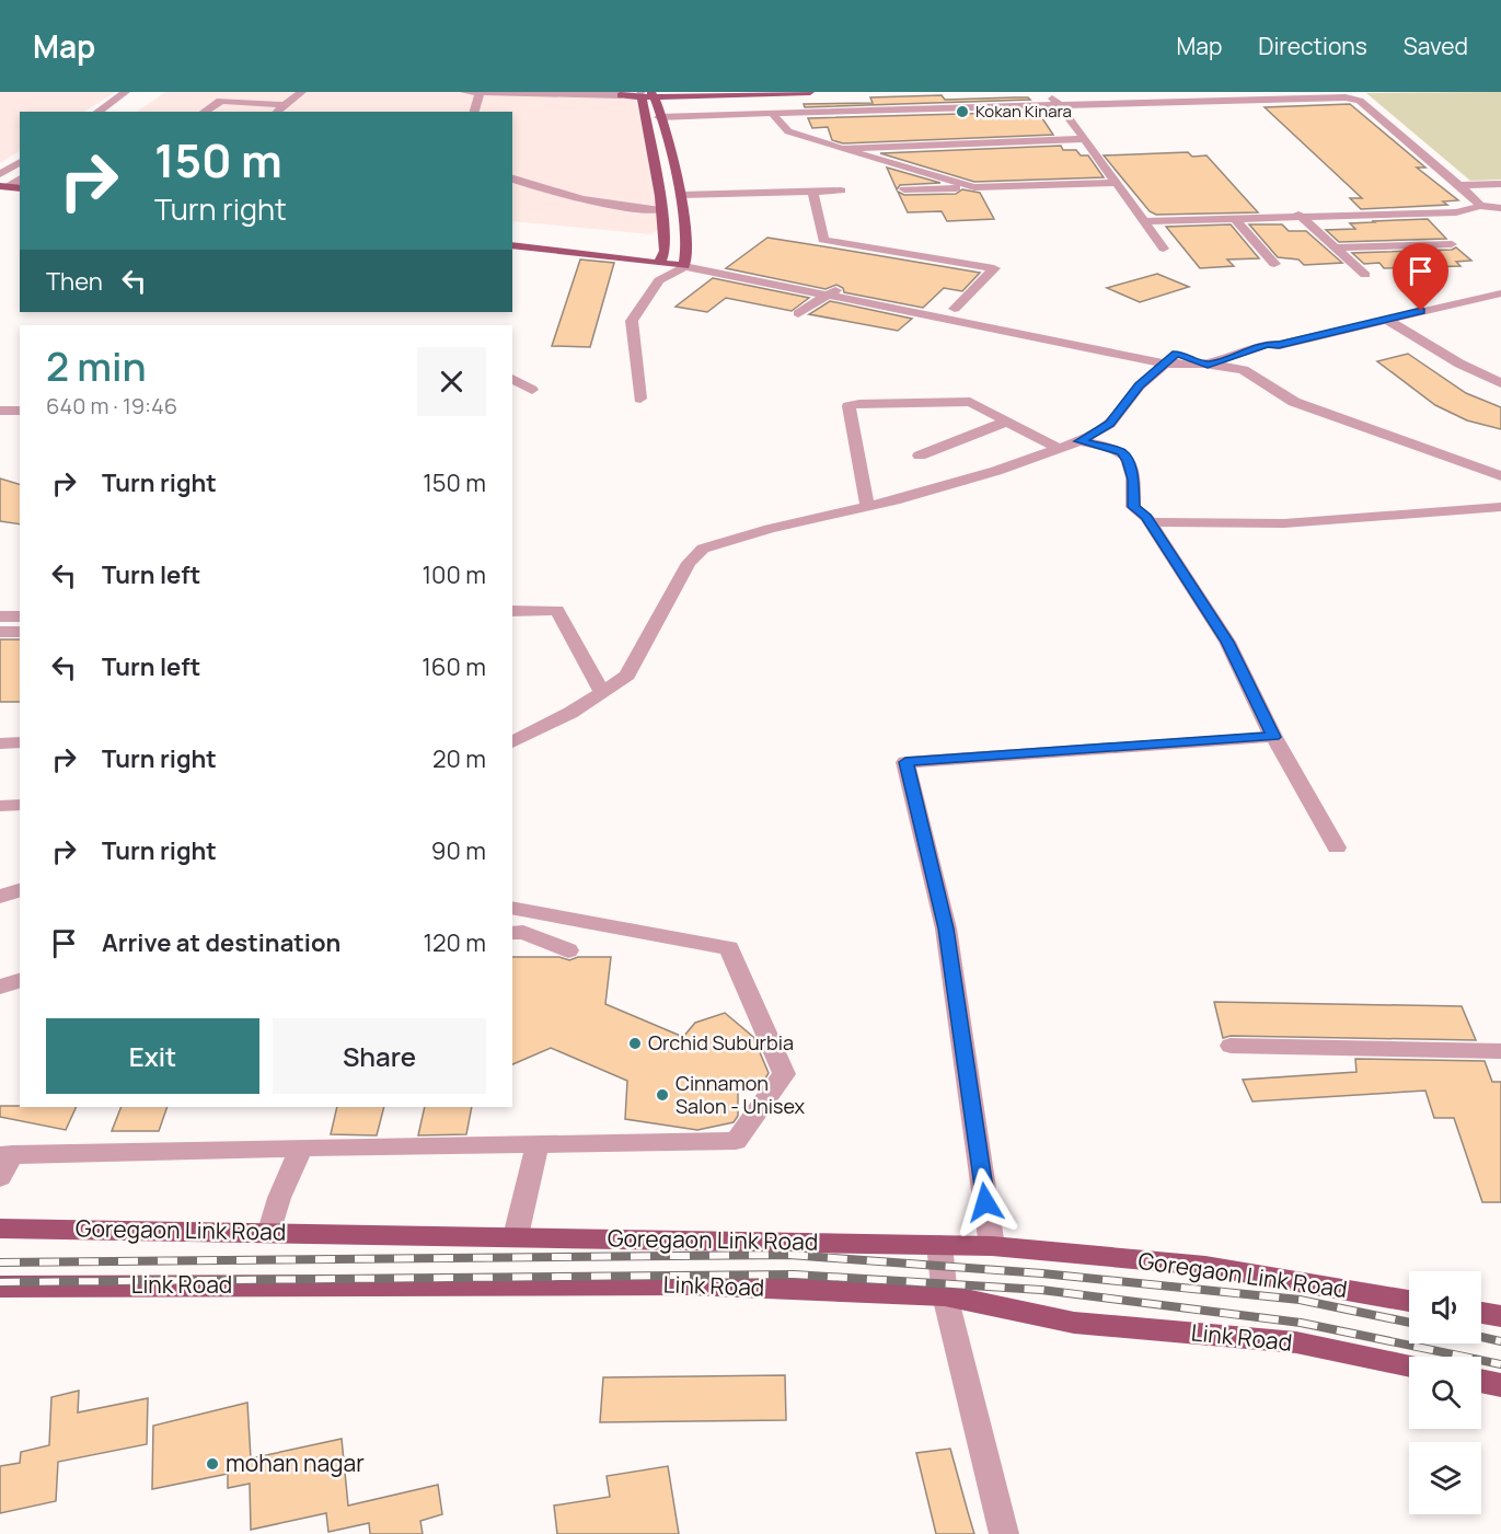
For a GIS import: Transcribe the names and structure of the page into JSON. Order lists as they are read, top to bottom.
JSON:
{
  "streets": {
    "main road": ["Goregaon Link Road", "Link Road"]
  },
  "places": [
    "Kokan Kinara",
    "Orchid Suburbia",
    "Cinnamon Salon - Unisex",
    "mohan nagar"
  ],
  "page": {
    "header": "Map",
    "nav": ["Map", "Directions", "Saved"],
    "turn": ["150 m", "Turn right"],
    "then": "Then",
    "heading": ["2 min", "640 m · 19:46"],
    "list": [
      {
        "name": "Turn right",
        "value": "150 m"
      },
      {
        "name": "Turn left",
        "value": "100 m"
      },
      {
        "name": "Turn left",
        "value": "160 m"
      },
      {
        "name": "Turn right",
        "value": "20 m"
      },
      {
        "name": "Turn right",
        "value": "90 m"
      },
      {
        "name": "Arrive at destination",
        "value": "120 m"
      }
    ],
    "buttons": ["Exit", "Share"]
  }
}
